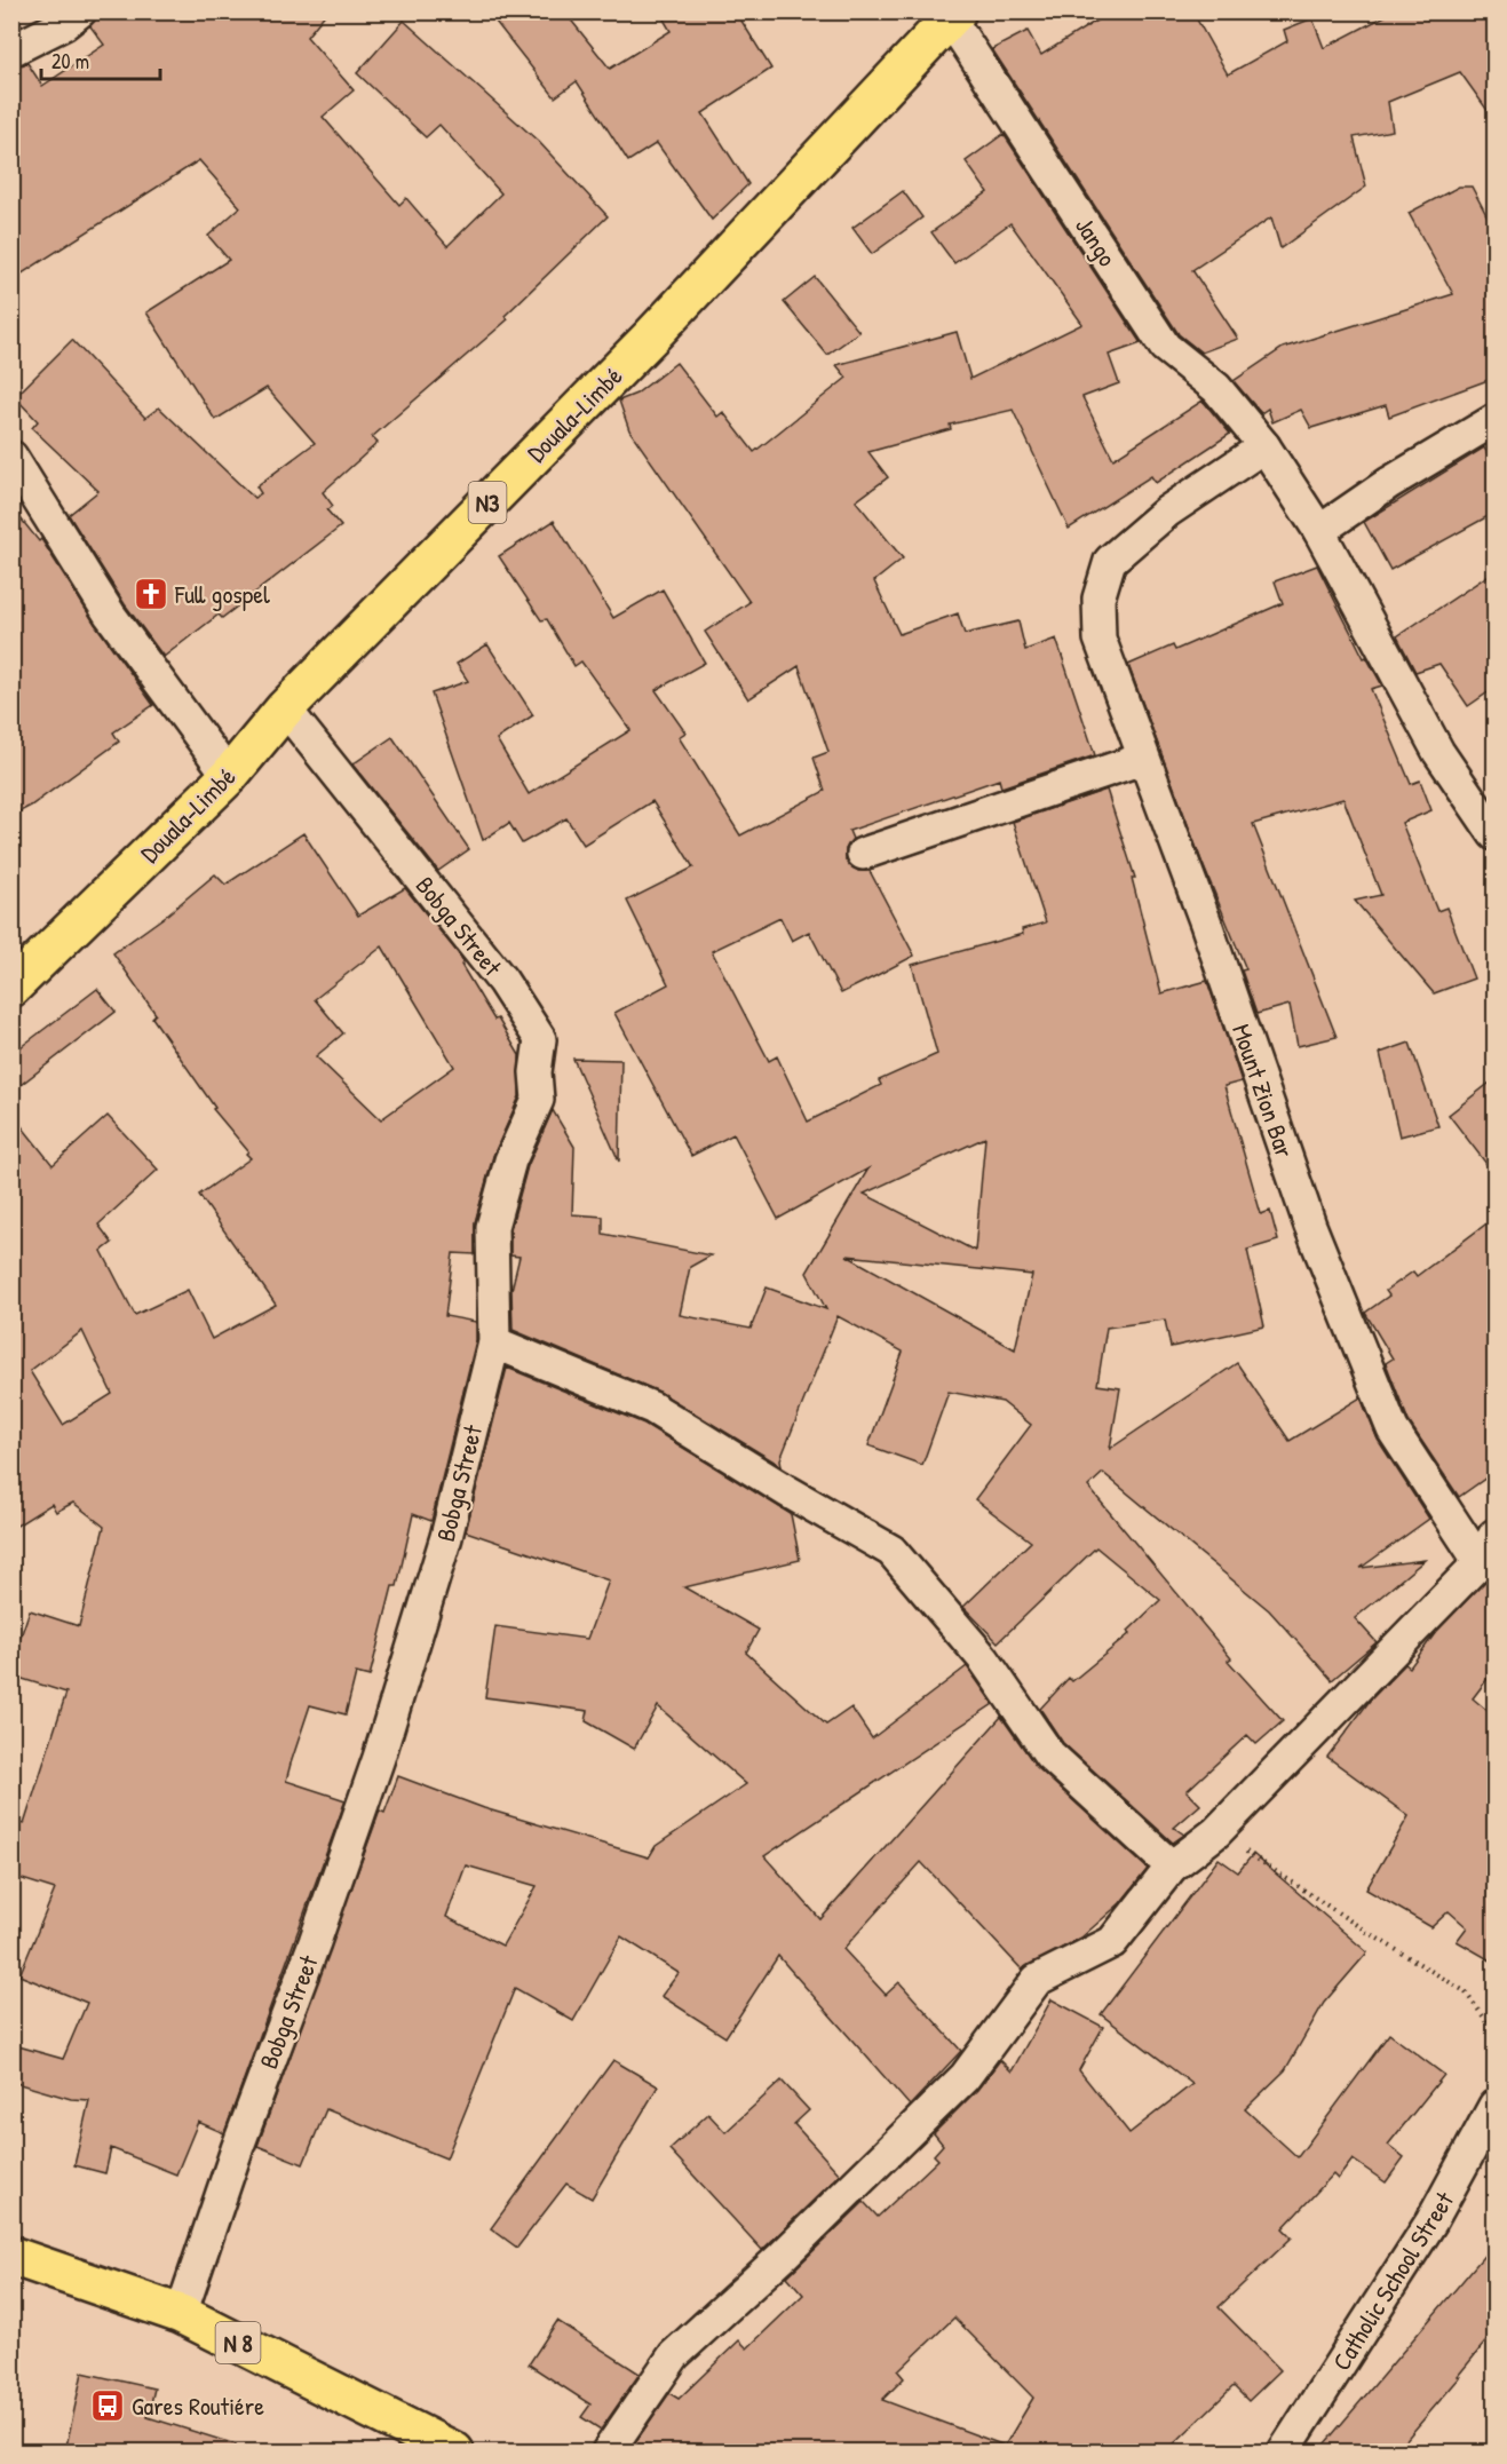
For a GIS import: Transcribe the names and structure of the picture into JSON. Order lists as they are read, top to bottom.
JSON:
{
  "streets": {
    "highway": ["Douala-Limbé", "N3", "N 8"],
    "street": [
      "Jango",
      "Bobga Street",
      "Mount Zion Bar",
      "Catholic School Street"
    ]
  },
  "crossings": [
    ["Jango", "Douala-Limbé"],
    ["Jango", "Mount Zion Bar"],
    ["Douala-Limbé", "Bobga Street"],
    ["Bobga Street", "N 8"]
  ],
  "places": {
    "church": ["Full gospel"],
    "bus stop": ["Gares Routiére"]
  },
  "scale_bar": "20 m"
}
